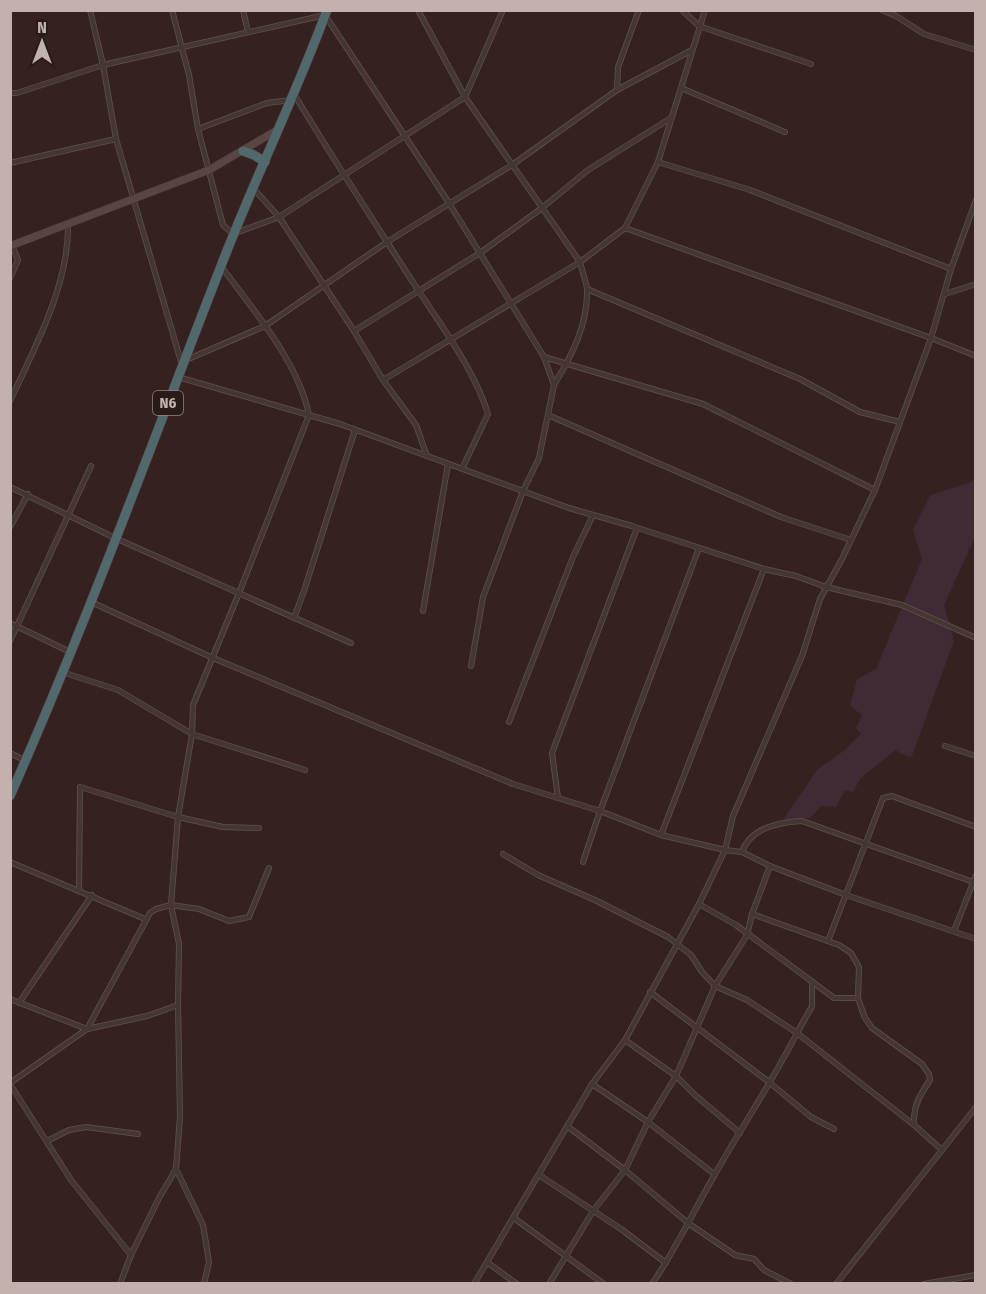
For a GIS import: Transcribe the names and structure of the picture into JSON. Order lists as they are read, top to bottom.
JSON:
{
  "streets": {
    "highway": ["N6"]
  },
  "north": "top"
}
